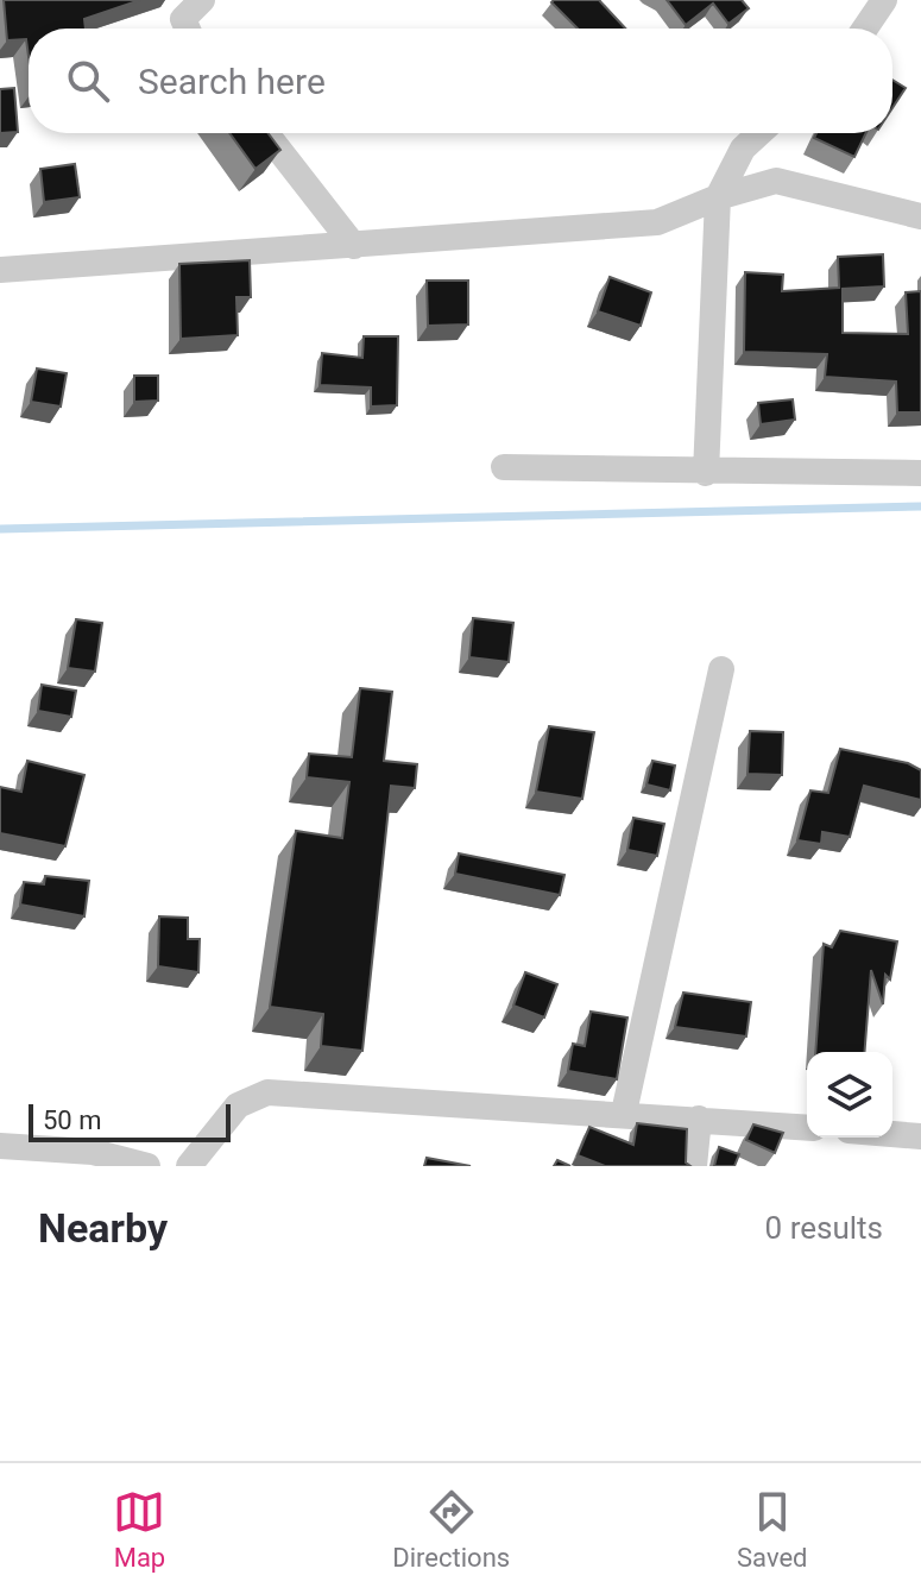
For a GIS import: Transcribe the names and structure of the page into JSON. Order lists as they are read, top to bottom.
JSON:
{
  "scale_bar": "50 m",
  "page": {
    "search": "Search here",
    "scale": "50 m",
    "heading": ["Nearby", "0 results"],
    "nav": ["Map", "Directions", "Saved"]
  }
}
